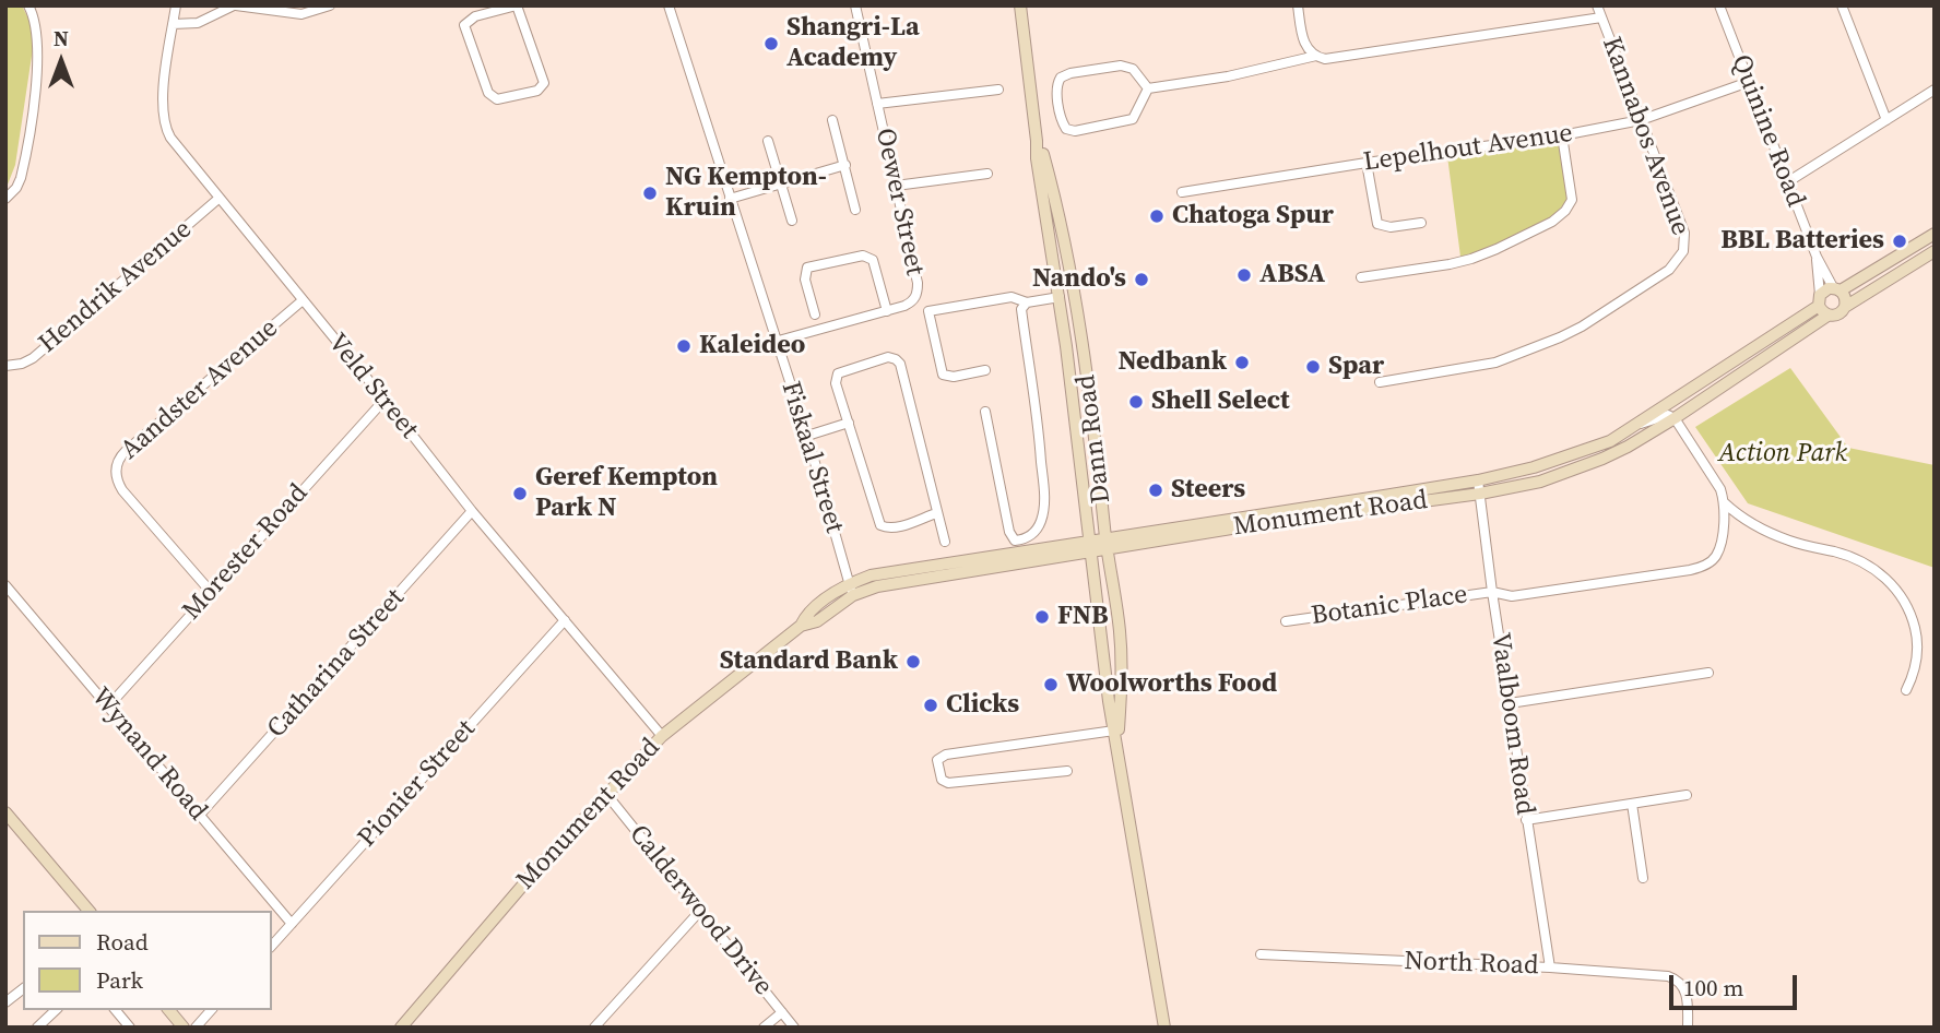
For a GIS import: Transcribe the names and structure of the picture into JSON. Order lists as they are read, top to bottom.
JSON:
{
  "streets": {
    "main road": ["Dann Road", "Monument Road"],
    "street": [
      "Quinine Road",
      "Kannabos Avenue",
      "Lepelhout Avenue",
      "Oewer Street",
      "Hendrik Avenue",
      "Veld Street",
      "Aandster Avenue",
      "Fiskaal Street",
      "Morester Road",
      "Botanic Place",
      "Catharina Street",
      "Vaalboom Road",
      "Wynand Road",
      "Pionier Street",
      "Calderwood Drive",
      "North Road"
    ]
  },
  "crossings": [
    ["Quinine Road", "Lepelhout Avenue"],
    ["Quinine Road", "Monument Road"],
    ["Kannabos Avenue", "Lepelhout Avenue"],
    ["Oewer Street", "Fiskaal Street"],
    ["Hendrik Avenue", "Veld Street"],
    ["Veld Street", "Aandster Avenue"],
    ["Veld Street", "Monument Road"],
    ["Veld Street", "Morester Road"],
    ["Veld Street", "Catharina Street"],
    ["Veld Street", "Pionier Street"],
    ["Aandster Avenue", "Morester Road"],
    ["Dann Road", "Monument Road"],
    ["Fiskaal Street", "Monument Road"],
    ["Monument Road", "Vaalboom Road"],
    ["Monument Road", "Calderwood Drive"],
    ["Morester Road", "Wynand Road"],
    ["Botanic Place", "Vaalboom Road"],
    ["Catharina Street", "Wynand Road"],
    ["Vaalboom Road", "North Road"],
    ["Wynand Road", "Pionier Street"]
  ],
  "parks": ["Action Park"],
  "places": [
    "Shangri-La Academy",
    "NG Kempton- Kruin",
    "Chatoga Spur",
    "BBL Batteries",
    "ABSA",
    "Nando's",
    "Kaleideo",
    "Nedbank",
    "Spar",
    "Shell Select",
    "Steers",
    "Geref Kempton Park N",
    "FNB",
    "Standard Bank",
    "Woolworths Food",
    "Clicks"
  ],
  "legend": ["Road", "Park"],
  "scale_bar": "100 m",
  "north": "top"
}
